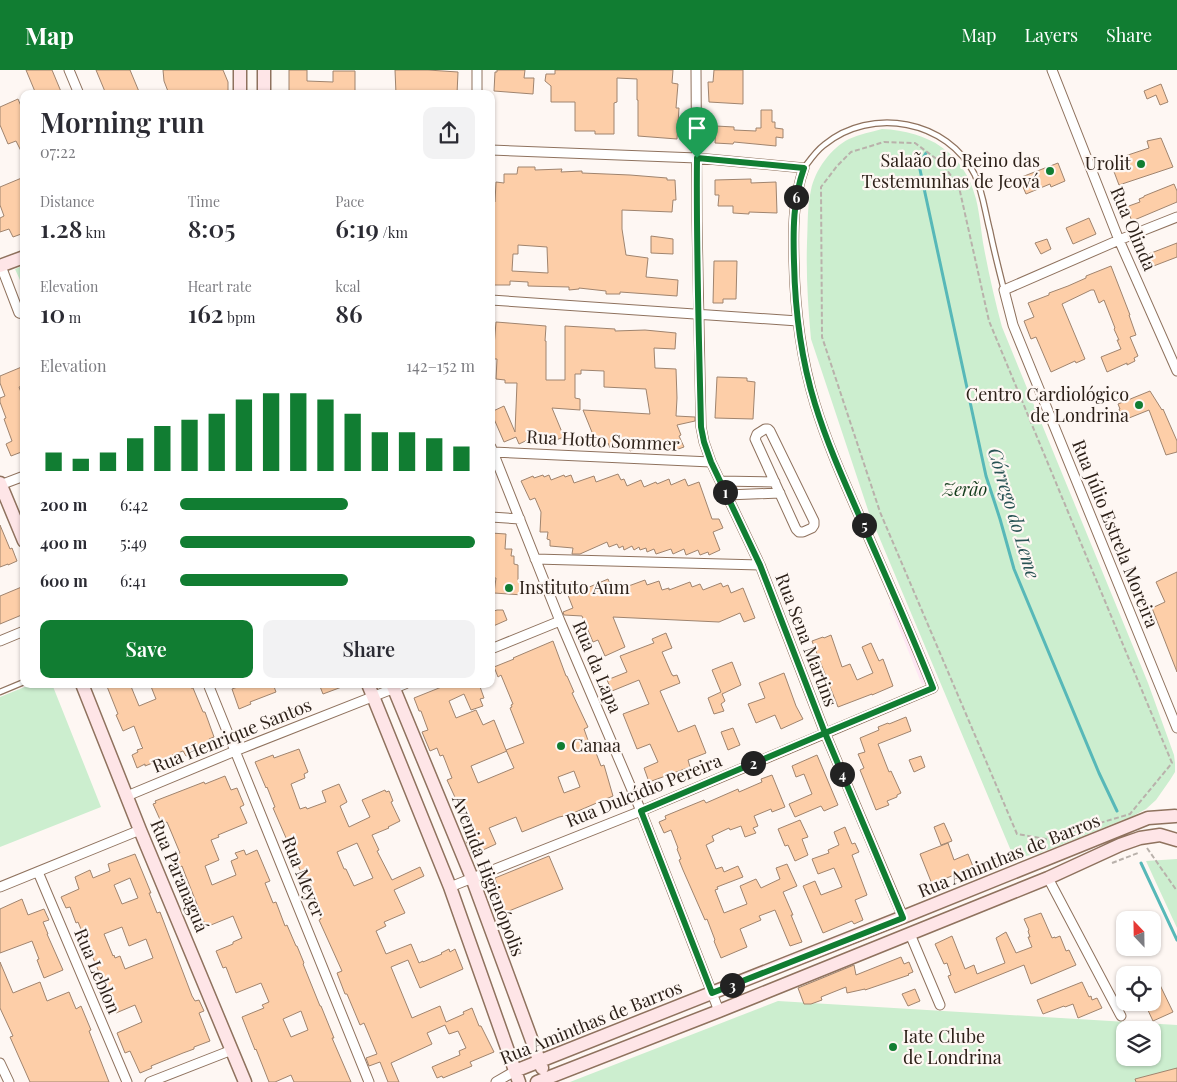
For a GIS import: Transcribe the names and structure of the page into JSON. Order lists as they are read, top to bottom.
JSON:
{
  "streets": {
    "street": [
      "Rua Olinda",
      "Rua Hotto Sommer",
      "Rua Júlio Estrela Moreira",
      "Rua Sena Martins",
      "Rua da Lapa",
      "Rua Henrique Santos",
      "Rua Dulcídio Pereira",
      "Rua Aminthas de Barros",
      "Rua Paranaguá",
      "Avenida Higienópolis",
      "Rua Meyer",
      "Rua Leblon"
    ]
  },
  "crossings": [
    ["Rua Hotto Sommer", "Rua Sena Martins"],
    ["Rua Sena Martins", "Rua Dulcídio Pereira"],
    ["Rua Sena Martins", "Rua Aminthas de Barros"],
    ["Rua da Lapa", "Rua Dulcídio Pereira"],
    ["Rua da Lapa", "Rua Aminthas de Barros"],
    ["Rua Henrique Santos", "Rua Paranaguá"],
    ["Rua Henrique Santos", "Rua Meyer"],
    ["Rua Dulcídio Pereira", "Avenida Higienópolis"],
    ["Rua Aminthas de Barros", "Avenida Higienópolis"]
  ],
  "water": ["Córrego do Leme"],
  "parks": ["Zerão"],
  "places": [
    "Urolit",
    "Salaão do Reino das Testemunhas de Jeová",
    "Centro Cardiológico de Londrina",
    "Instituto Aum",
    "Canaa",
    "Iate Clube de Londrina"
  ],
  "north": "top",
  "page": {
    "header": "Map",
    "nav": ["Map", "Layers", "Share"],
    "heading": ["Morning run", "07:22"],
    "stats": [
      ["Distance", "1.28 km"],
      ["Time", "8:05"],
      ["Pace", "6:19 /km"],
      ["Elevation", "10 m"],
      ["Heart rate", "162 bpm"],
      ["kcal", "86"]
    ],
    "pins": [
      "6",
      "1",
      "5",
      "2",
      "4",
      "3"
    ],
    "chart": ["Elevation", "142–152 m"],
    "list": [
      {
        "name": "200 m",
        "note": "6:42"
      },
      {
        "name": "400 m",
        "note": "5:49"
      },
      {
        "name": "600 m",
        "note": "6:41"
      }
    ],
    "buttons": ["Save", "Share"]
  }
}
